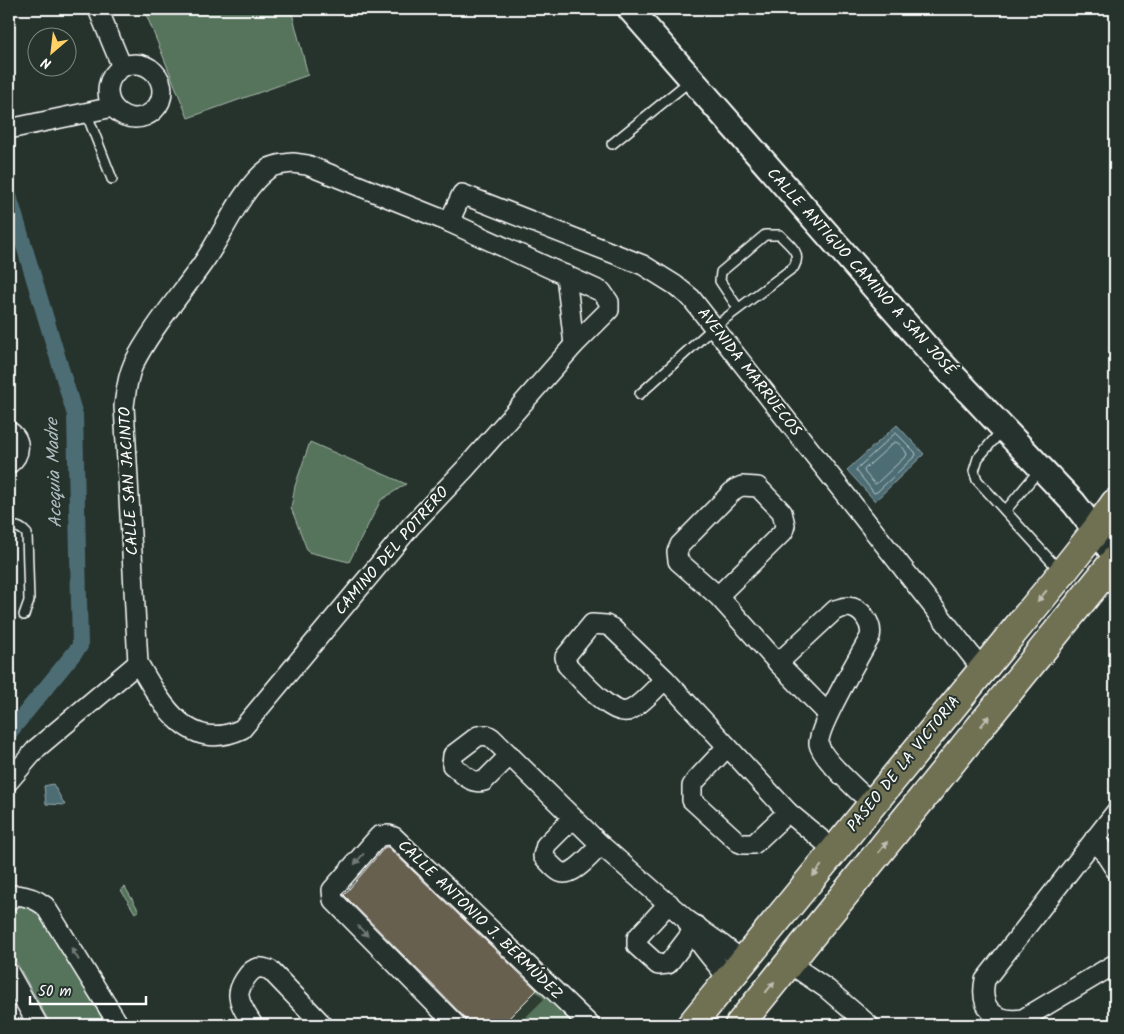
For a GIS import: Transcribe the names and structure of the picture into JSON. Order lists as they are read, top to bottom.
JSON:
{
  "streets": {
    "main road": ["PASEO DE LA VICTORIA"],
    "street": [
      "CALLE ANTIGUO CAMINO A SAN JOSÉ",
      "AVENIDA MARRUECOS",
      "CALLE SAN JACINTO",
      "CAMINO DEL POTRERO",
      "CALLE ANTONIO J. BERMÚDEZ"
    ]
  },
  "crossings": [
    ["CALLE ANTIGUO CAMINO A SAN JOSÉ", "PASEO DE LA VICTORIA"],
    ["AVENIDA MARRUECOS", "CALLE SAN JACINTO"],
    ["AVENIDA MARRUECOS", "PASEO DE LA VICTORIA"],
    ["CALLE SAN JACINTO", "CAMINO DEL POTRERO"]
  ],
  "water": ["Acequia Madre"],
  "scale_bar": "50 m",
  "north": "bottom left"
}
